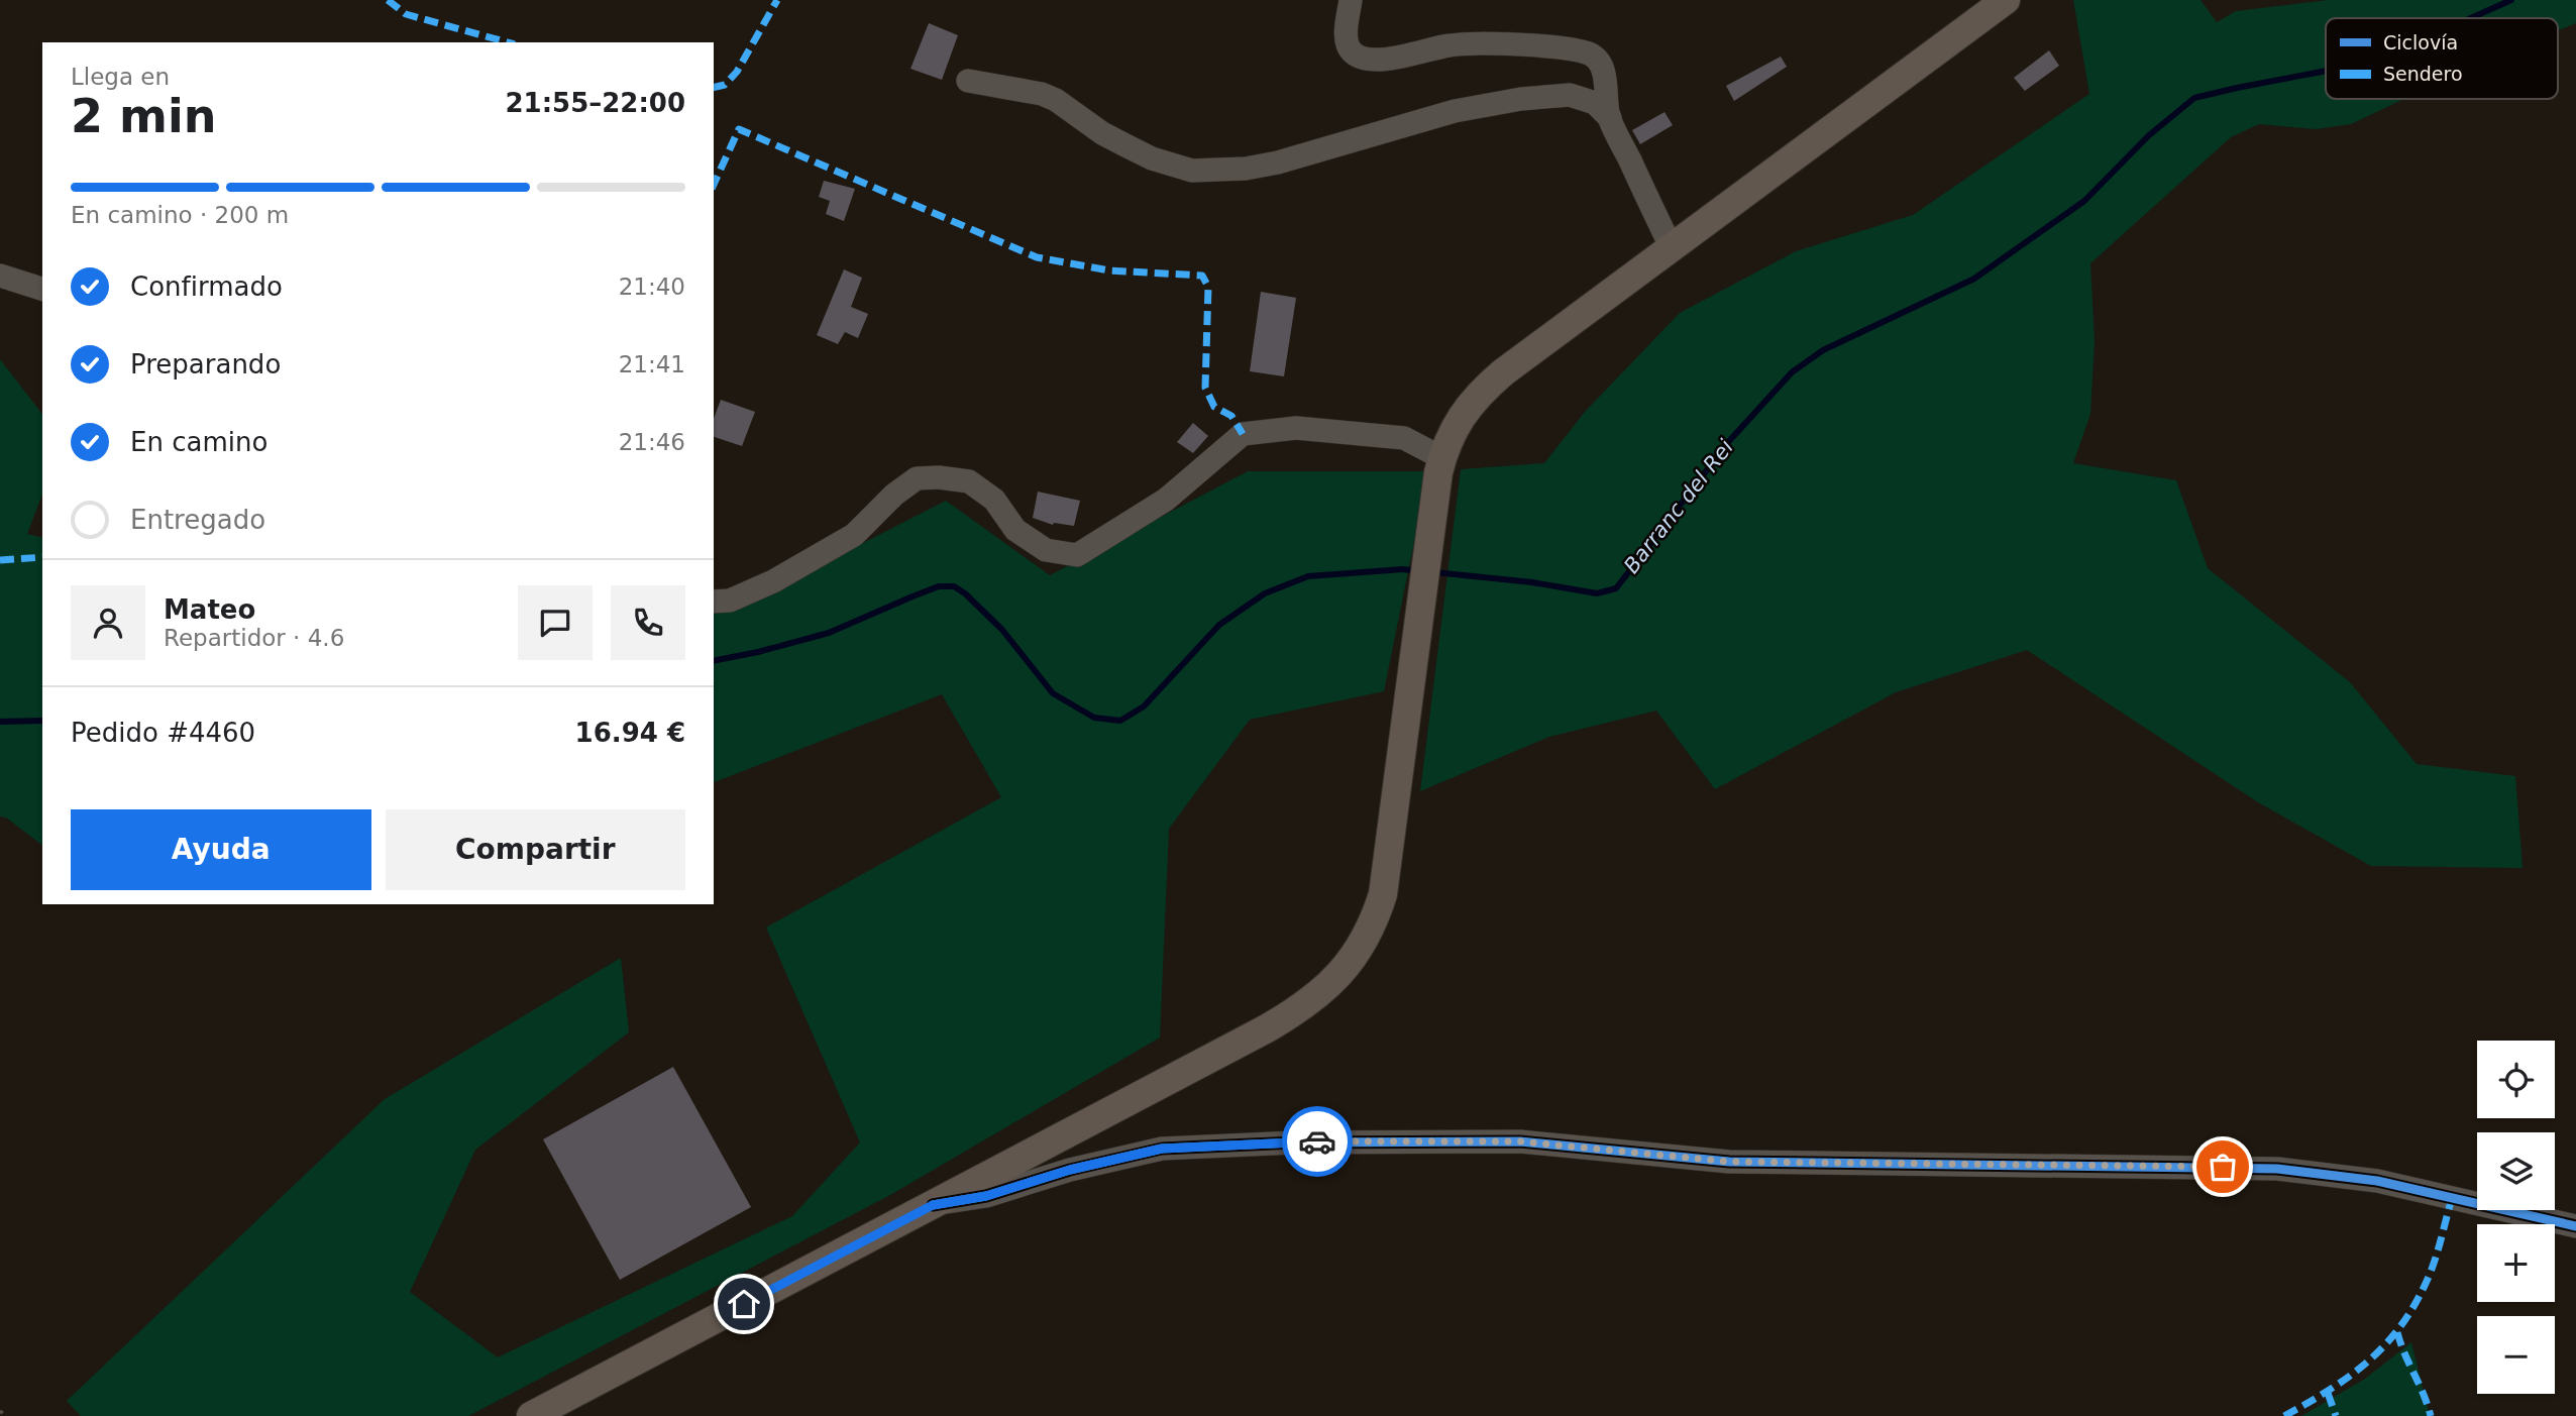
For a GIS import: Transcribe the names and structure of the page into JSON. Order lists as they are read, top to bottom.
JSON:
{
  "water": ["Barranc del Rei"],
  "legend": ["Ciclovía", "Sendero"],
  "page": {
    "heading": ["2 min", "Llega en", "21:55–22:00"],
    "panel": [
      "Mateo",
      "Repartidor · 4.6",
      "Pedido #4460",
      "16.94 €"
    ],
    "bar": "En camino · 200 m",
    "list": [
      ["Confirmado", "21:40"],
      ["Preparando", "21:41"],
      ["En camino", "21:46"],
      "Entregado"
    ],
    "buttons": ["Ayuda", "Compartir"],
    "map_buttons": ["+", "−"]
  }
}
